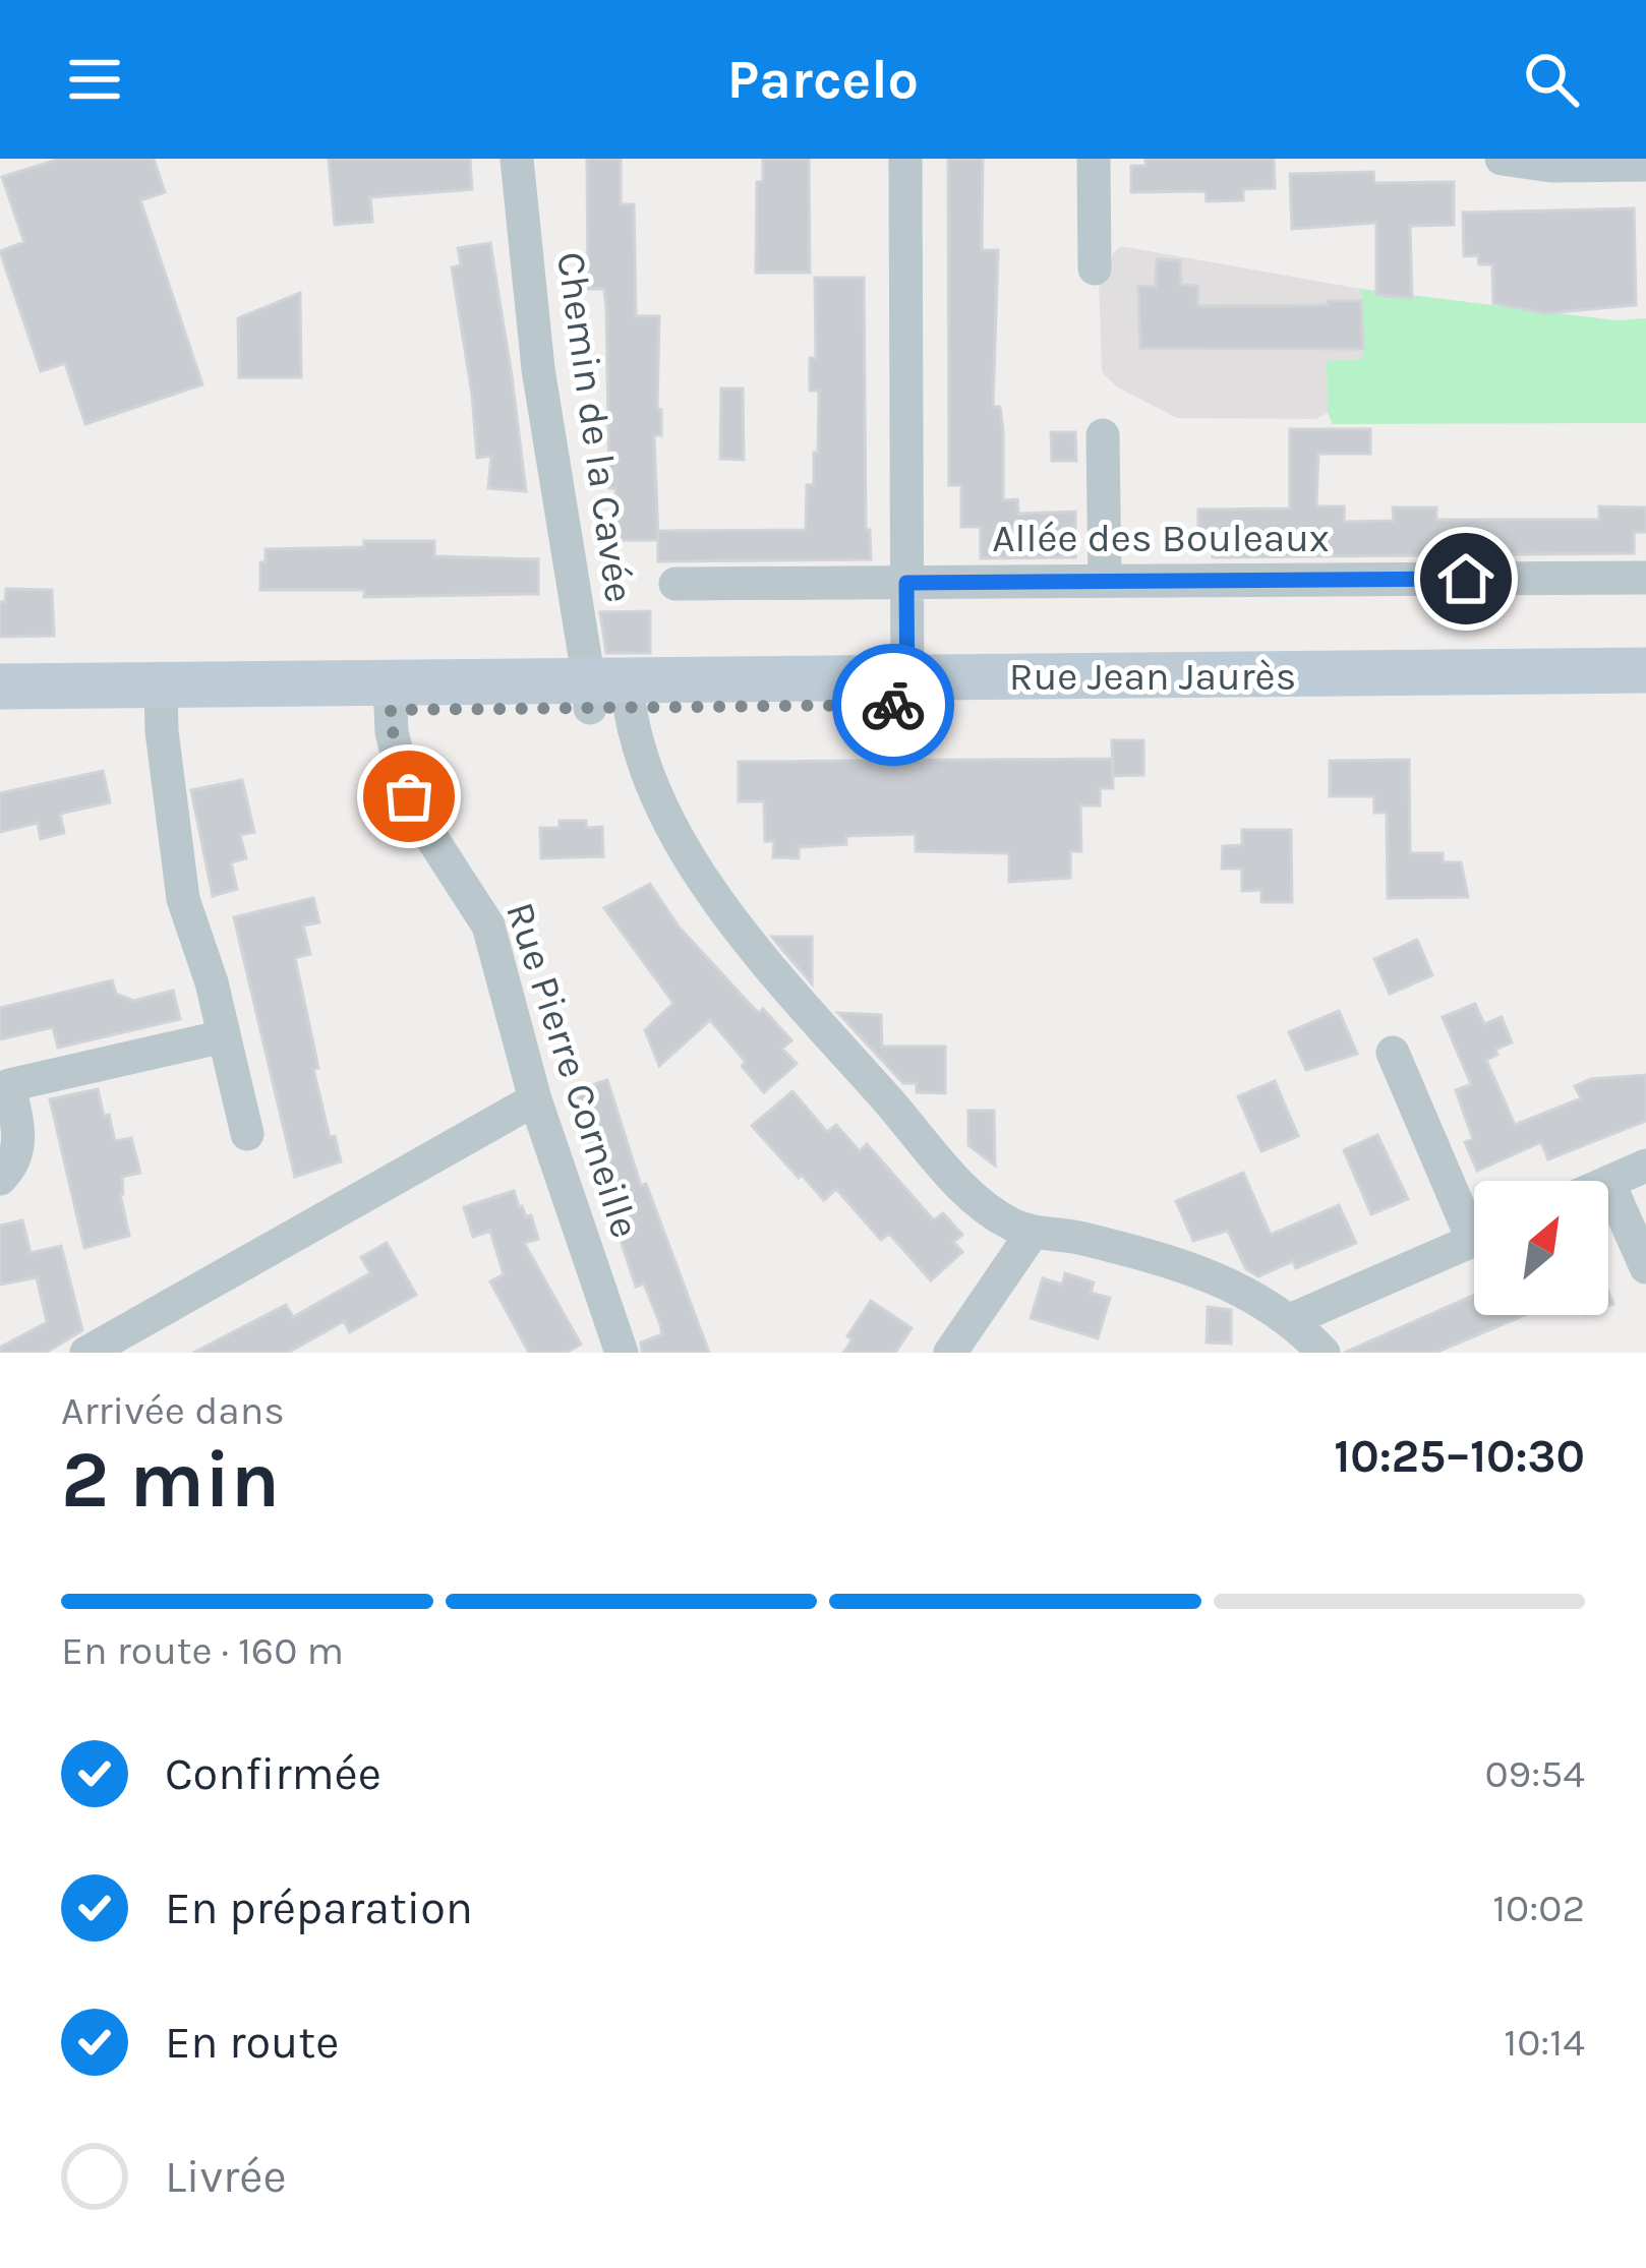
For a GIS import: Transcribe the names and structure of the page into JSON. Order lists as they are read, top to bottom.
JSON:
{
  "streets": {
    "main road": ["Rue Jean Jaurès"],
    "street": ["Chemin de la Cavée", "Allée des Bouleaux", "Rue Pierre Corneille"]
  },
  "crossings": [
    ["Chemin de la Cavée", "Rue Jean Jaurès"],
    ["Rue Jean Jaurès", "Rue Pierre Corneille"]
  ],
  "north": "top right",
  "page": {
    "header": "Parcelo",
    "heading": ["2 min", "Arrivée dans", "10:25–10:30"],
    "bar": "En route · 160 m",
    "list": [
      ["Confirmée", "09:54"],
      ["En préparation", "10:02"],
      ["En route", "10:14"],
      "Livrée"
    ]
  }
}
